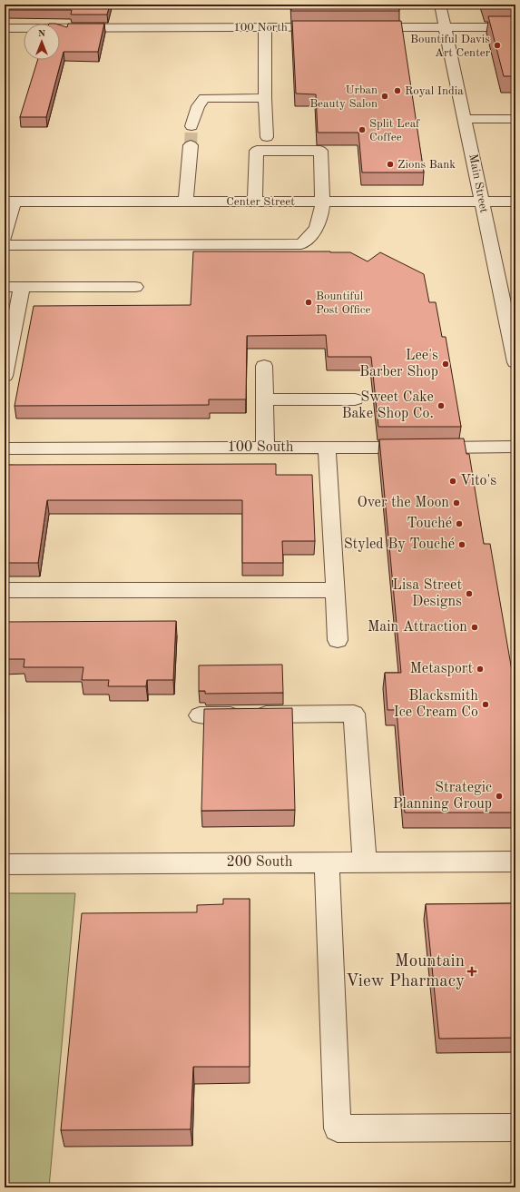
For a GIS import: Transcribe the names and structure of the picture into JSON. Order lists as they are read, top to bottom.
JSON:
{
  "streets": {
    "street": [
      "100 North",
      "Main Street",
      "Center Street",
      "100 South",
      "200 South"
    ]
  },
  "crossings": [
    ["Main Street", "Center Street"]
  ],
  "places": {
    "other": [
      "Bountiful Davis Art Center",
      "Royal India",
      "Urban Beauty Salon",
      "Split Leaf Coffee",
      "Zions Bank",
      "Bountiful Post Office",
      "Lee's Barber Shop",
      "Sweet Cake Bake Shop Co.",
      "Vito's",
      "Over the Moon",
      "Touché",
      "Styled By Touché",
      "Lisa Street Designs",
      "Main Attraction",
      "Metasport",
      "Blacksmith Ice Cream Co",
      "Strategic Planning Group"
    ],
    "health": ["Mountain View Pharmacy"]
  },
  "north": "top"
}
